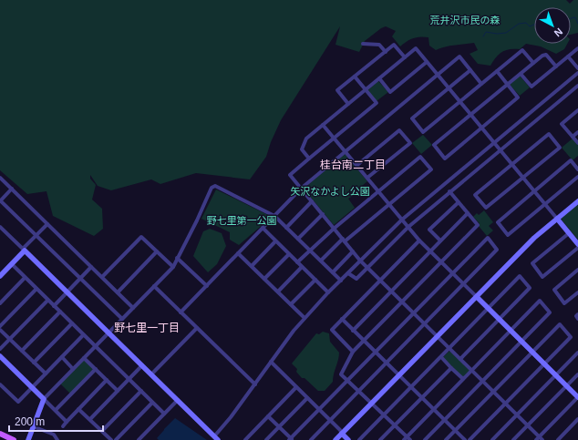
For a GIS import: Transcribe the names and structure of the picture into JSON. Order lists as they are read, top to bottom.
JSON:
{
  "districts": ["桂台南二丁目", "野七里一丁目"],
  "parks": ["荒井沢市民の森", "矢沢なかよし公園", "野七里第一公園"],
  "scale_bar": "200 m",
  "north": "bottom right"
}
